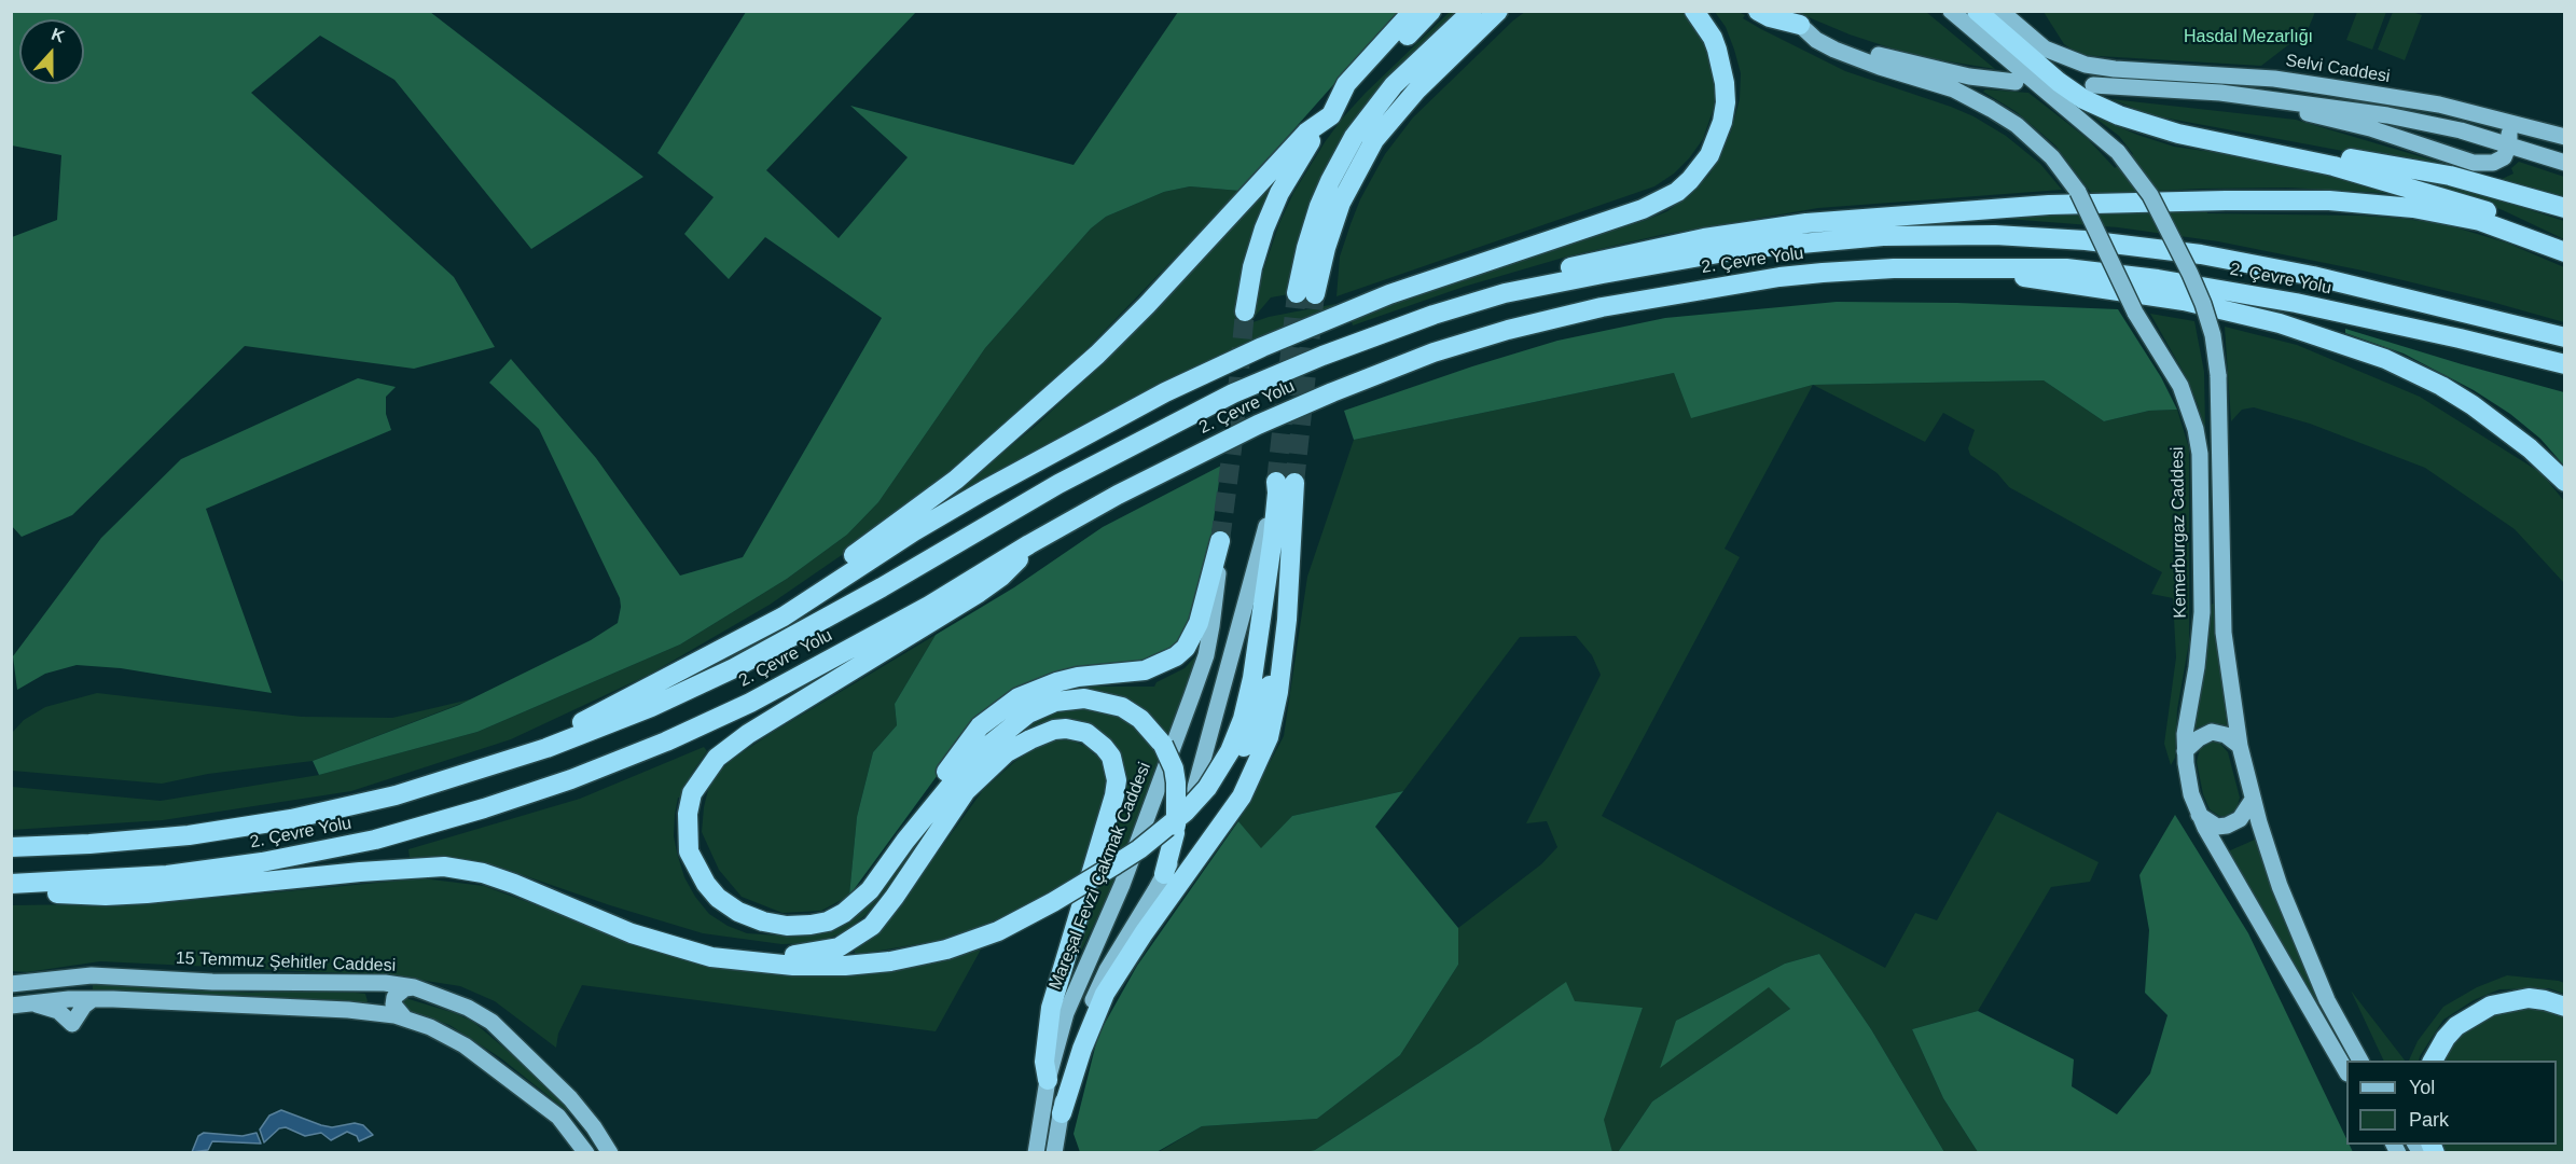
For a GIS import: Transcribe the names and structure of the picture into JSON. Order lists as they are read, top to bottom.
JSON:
{
  "streets": {
    "highway": ["2. Çevre Yolu"],
    "main road": [
      "Selvi Caddesi",
      "Kemerburgaz Caddesi",
      "Mareşal Fevzi Çakmak Caddesi",
      "15 Temmuz Şehitler Caddesi"
    ]
  },
  "parks": ["Hasdal Mezarlığı"],
  "legend": ["Yol", "Park"],
  "north": "top"
}
